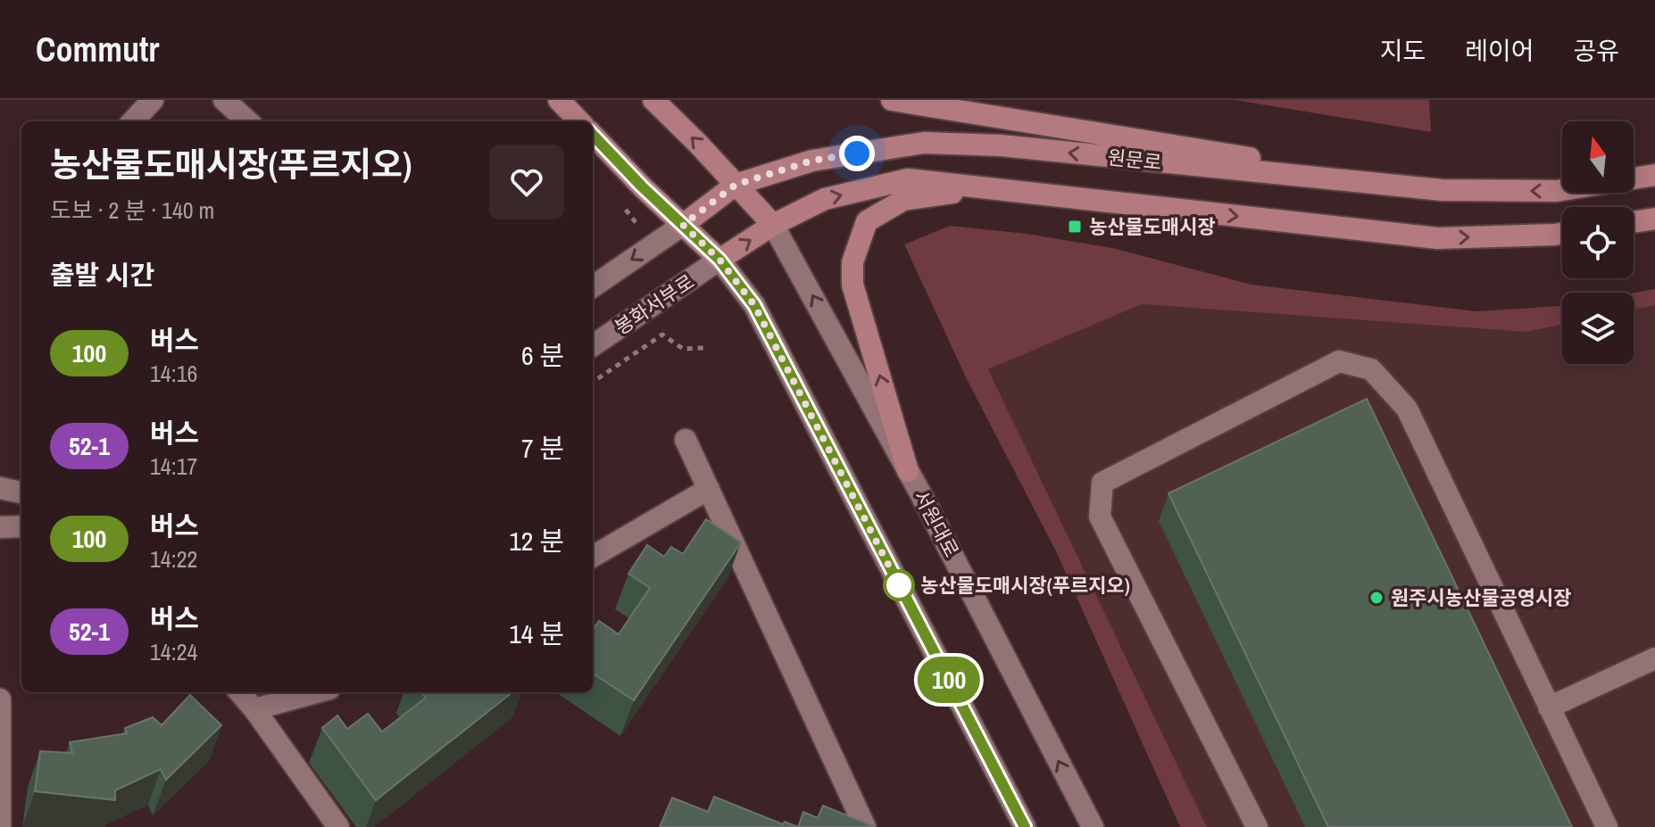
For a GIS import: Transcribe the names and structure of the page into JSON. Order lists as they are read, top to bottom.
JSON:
{
  "streets": {
    "main road": ["원문로"],
    "street": ["봉화서부로", "서원대로"]
  },
  "places": {
    "transit": ["농산물도매시장"],
    "other": ["농산물도매시장(푸르지오)", "원주시농산물공영시장"]
  },
  "lines": ["bus line 100"],
  "north": "top",
  "page": {
    "header": "Commutr",
    "nav": ["지도", "레이어", "공유"],
    "on_map": "100",
    "heading": [
      ["농산물도매시장(푸르지오)", "도보 · 2 분 · 140 m"],
      "출발 시간"
    ],
    "list": [
      {
        "mark": "100",
        "name": "버스",
        "note": "14:16",
        "value": "6 분"
      },
      {
        "mark": "52-1",
        "name": "버스",
        "note": "14:17",
        "value": "7 분"
      },
      {
        "mark": "100",
        "name": "버스",
        "note": "14:22",
        "value": "12 분"
      },
      {
        "mark": "52-1",
        "name": "버스",
        "note": "14:24",
        "value": "14 분"
      }
    ]
  }
}
